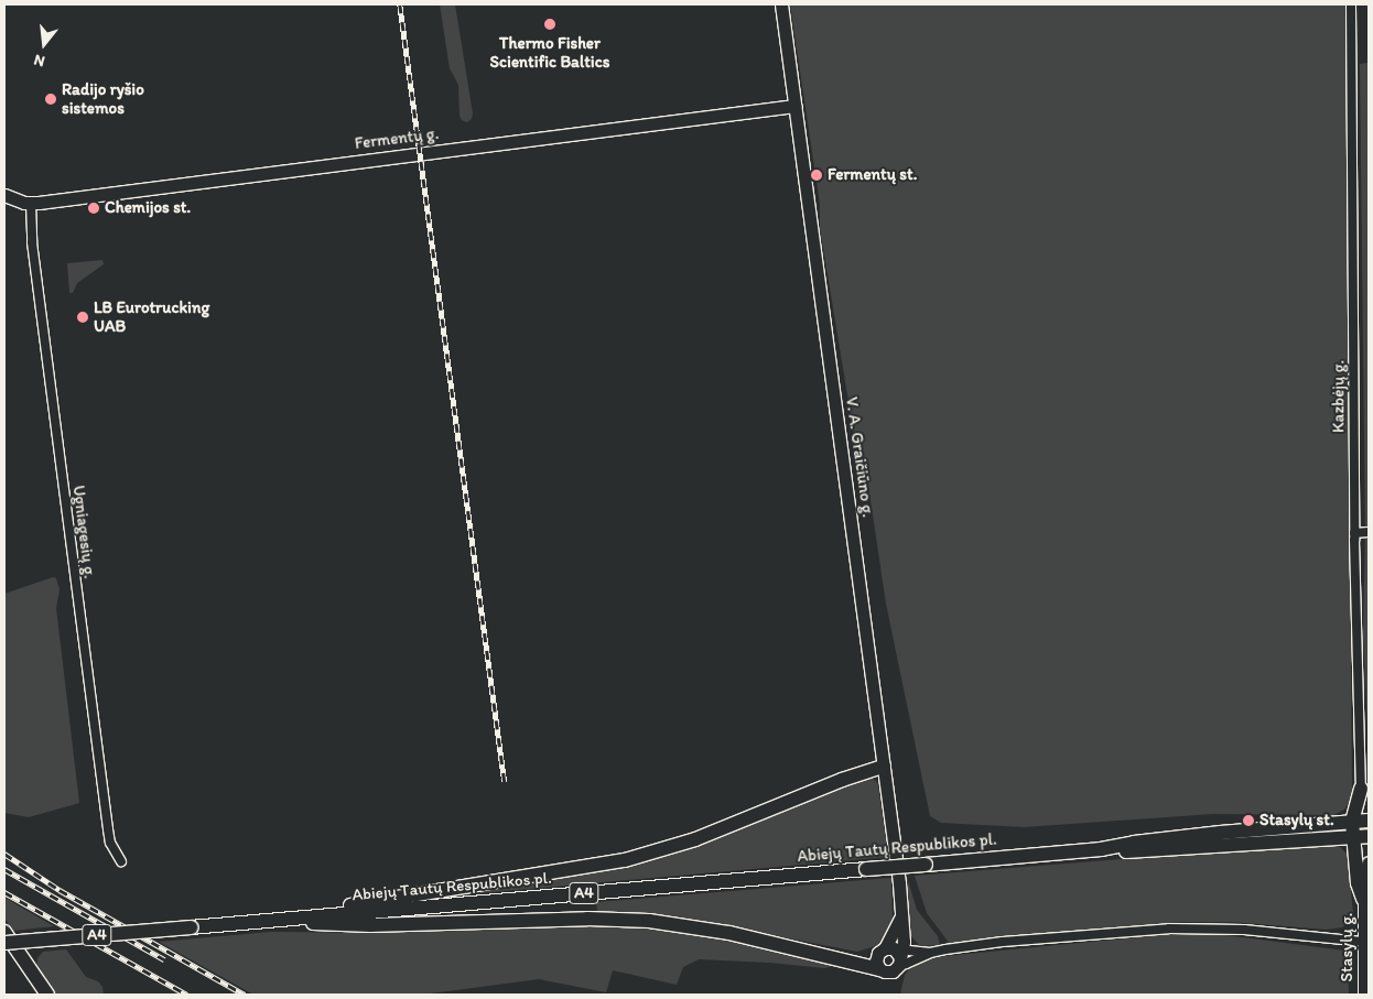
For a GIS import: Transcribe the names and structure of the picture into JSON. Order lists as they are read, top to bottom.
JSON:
{
  "streets": {
    "highway": ["Abiejų Tautų Respublikos pl.", "A4"],
    "main road": ["Fermentų g.", "V. A. Graičiūno g."],
    "street": ["Kazbėjų g.", "Ugniagesių g.", "Stasylų g."]
  },
  "crossings": [
    ["Fermentų g.", "V. A. Graičiūno g."],
    ["Fermentų g.", "Ugniagesių g."]
  ],
  "places": [
    "Thermo Fisher Scientific Baltics",
    "Radijo ryšio sistemos",
    "Fermentų st.",
    "Chemijos st.",
    "LB Eurotrucking UAB",
    "Stasylų st."
  ],
  "north": "bottom"
}
